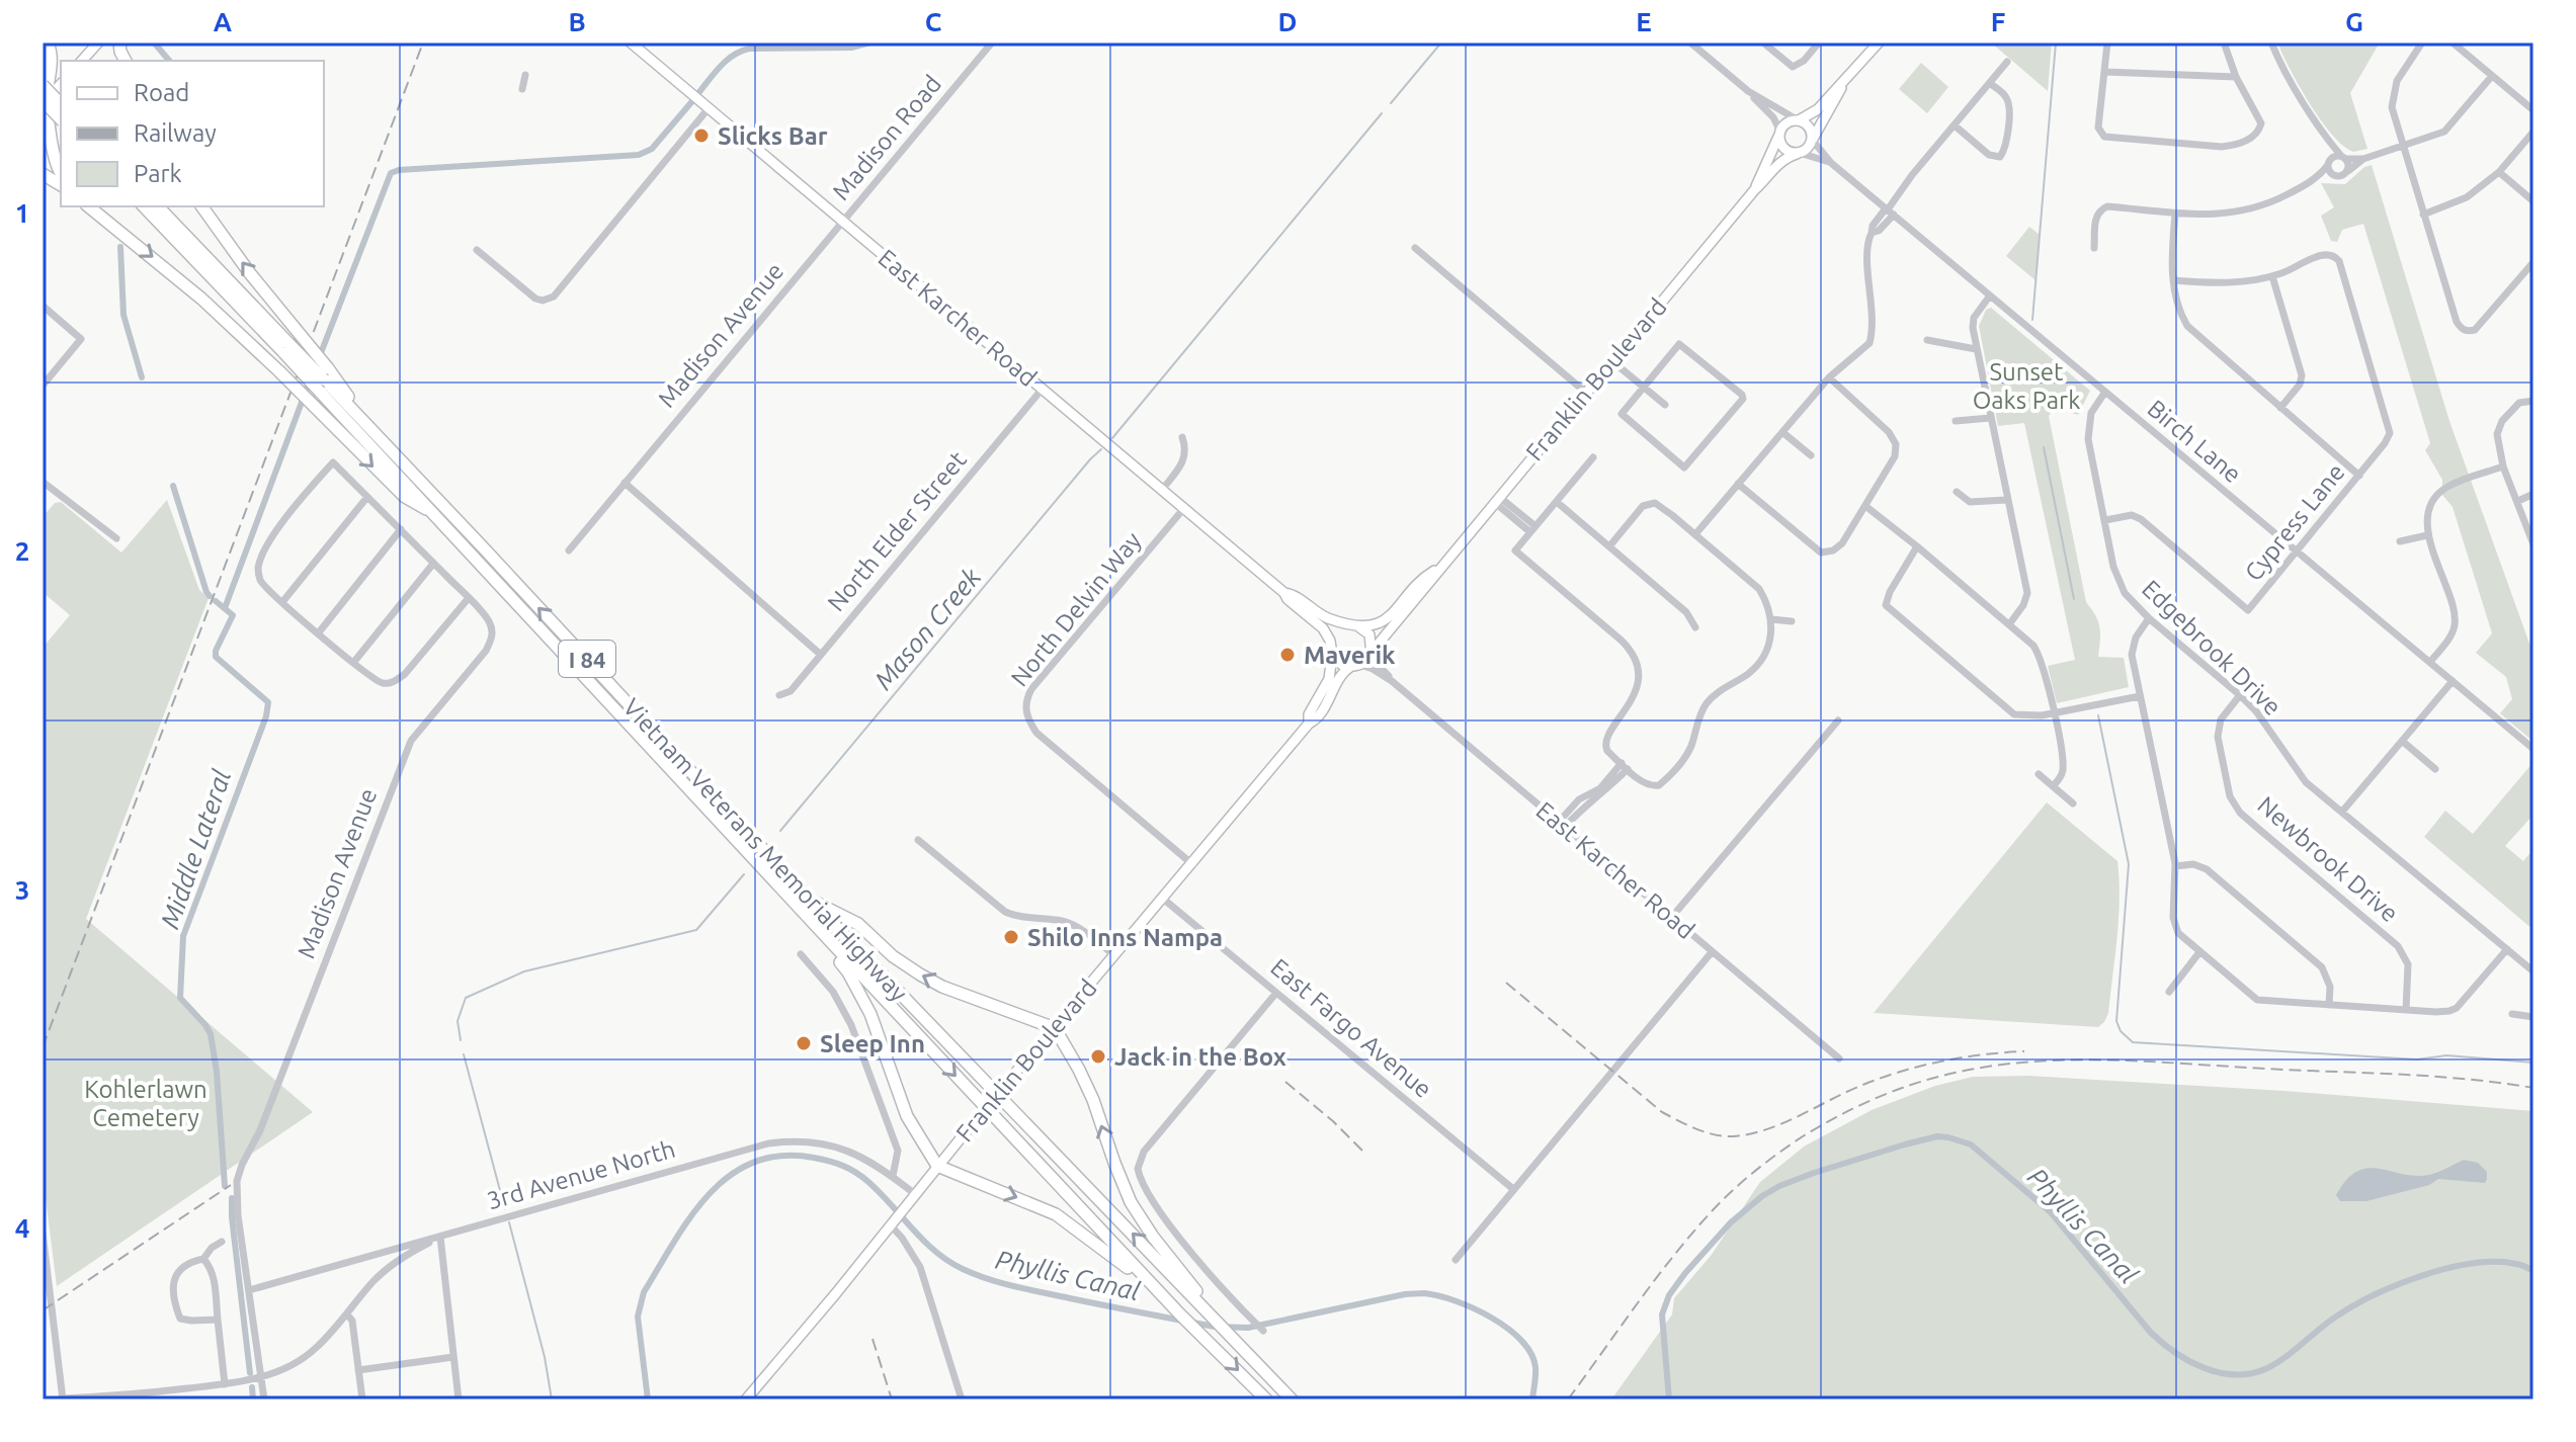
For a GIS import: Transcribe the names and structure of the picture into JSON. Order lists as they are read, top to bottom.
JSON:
{
  "streets": {
    "highway": ["I 84", "Vietnam Veterans Memorial Highway"],
    "main road": ["East Karcher Road", "Franklin Boulevard"],
    "street": [
      "Madison Road",
      "Madison Avenue",
      "Birch Lane",
      "Cypress Lane",
      "North Elder Street",
      "North Delvin Way",
      "Edgebrook Drive",
      "Newbrook Drive",
      "East Fargo Avenue",
      "3rd Avenue North"
    ]
  },
  "crossings": [
    ["Madison Road", "East Karcher Road"],
    ["Madison Road", "Madison Avenue"],
    ["East Karcher Road", "Madison Avenue"],
    ["East Karcher Road", "North Elder Street"],
    ["East Karcher Road", "North Delvin Way"],
    ["Madison Avenue", "3rd Avenue North"],
    ["Franklin Boulevard", "Birch Lane"],
    ["Franklin Boulevard", "North Delvin Way"],
    ["Franklin Boulevard", "East Fargo Avenue"],
    ["Franklin Boulevard", "3rd Avenue North"],
    ["Birch Lane", "Cypress Lane"],
    ["Birch Lane", "Edgebrook Drive"],
    ["Cypress Lane", "Edgebrook Drive"],
    ["Edgebrook Drive", "Newbrook Drive"],
    ["I 84", "Vietnam Veterans Memorial Highway"]
  ],
  "water": ["Mason Creek", "Middle Lateral", "Phyllis Canal"],
  "parks": ["Sunset Oaks Park", "Kohlerlawn Cemetery"],
  "places": [
    "Slicks Bar",
    "Maverik",
    "Shilo Inns Nampa",
    "Sleep Inn",
    "Jack in the Box"
  ],
  "legend": ["Road", "Railway", "Park"],
  "grid": {
    "columns": [
      "A",
      "B",
      "C",
      "D",
      "E",
      "F",
      "G"
    ],
    "rows": [
      "1",
      "2",
      "3",
      "4"
    ]
  }
}
